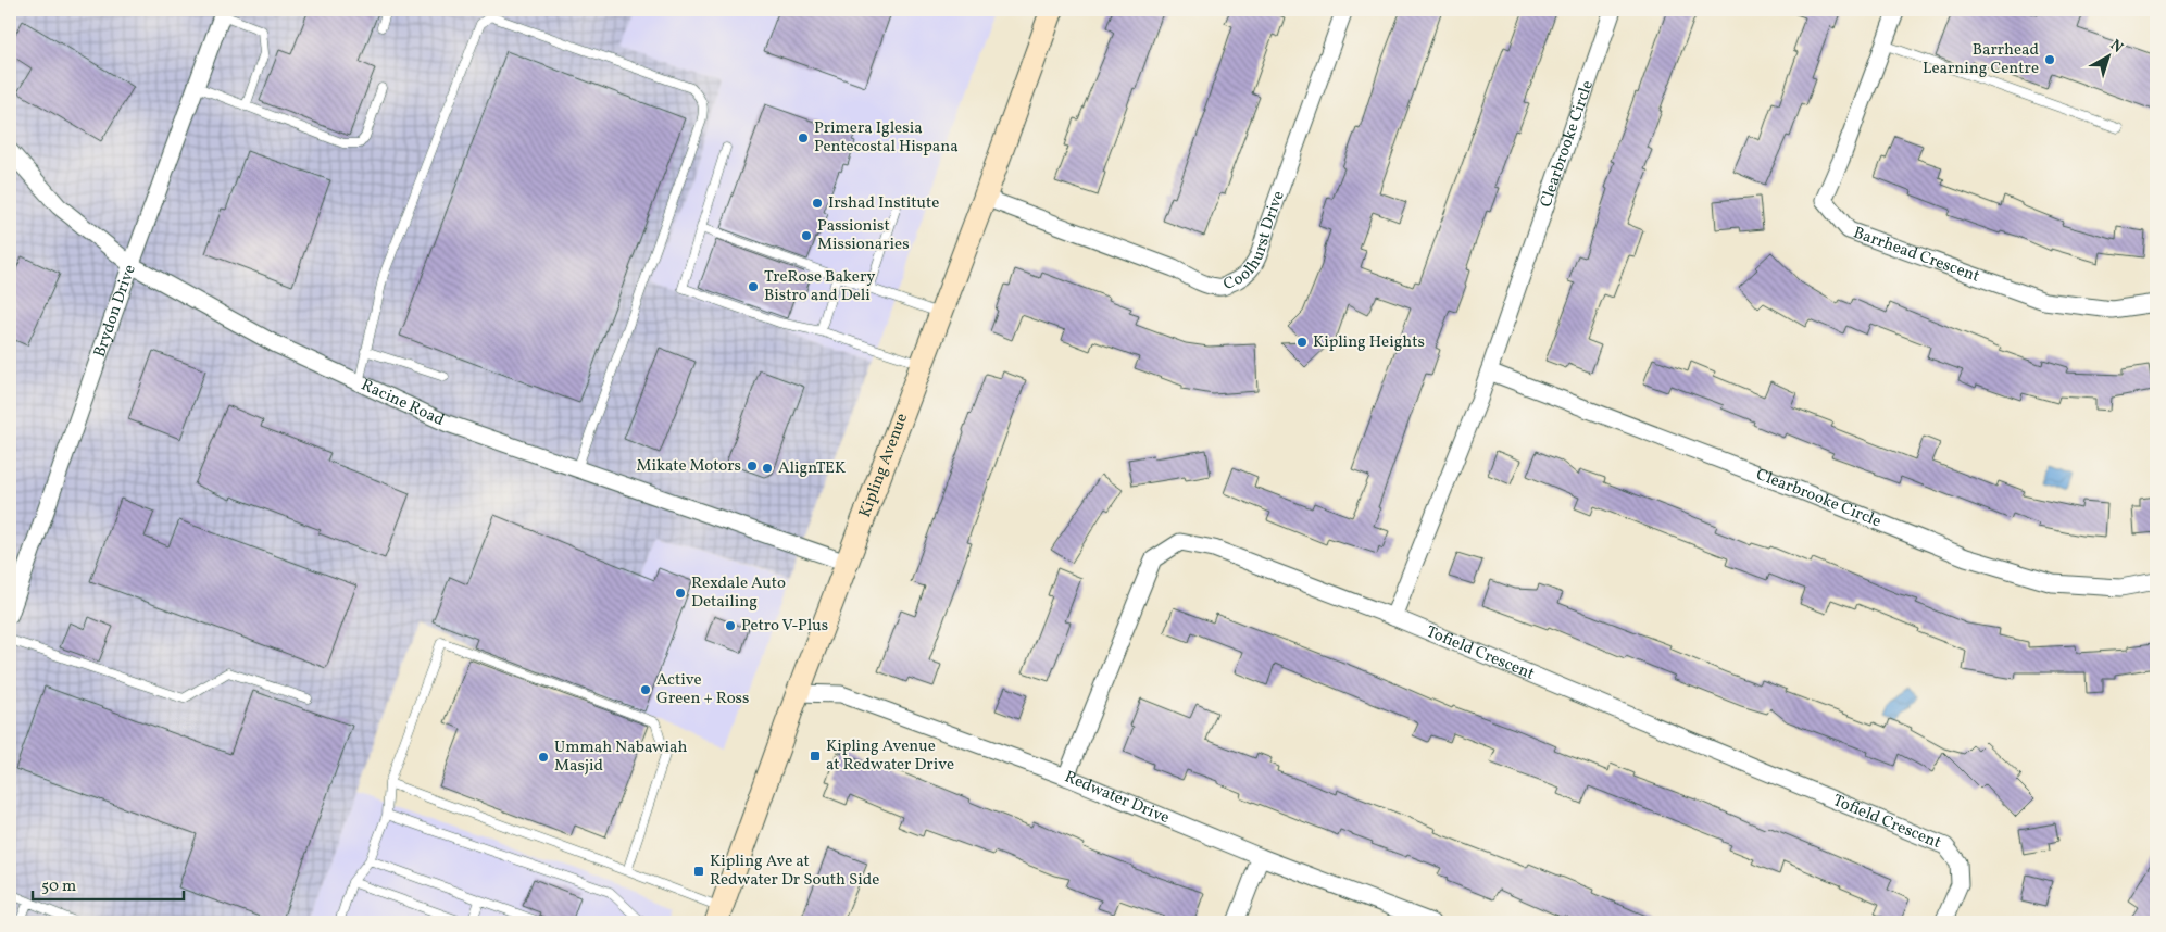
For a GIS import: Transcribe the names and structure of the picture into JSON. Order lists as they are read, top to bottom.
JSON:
{
  "streets": {
    "main road": ["Kipling Avenue"],
    "street": [
      "Clearbrooke Circle",
      "Coolhurst Drive",
      "Barrhead Crescent",
      "Brydon Drive",
      "Racine Road",
      "Tofield Crescent",
      "Redwater Drive"
    ]
  },
  "crossings": [
    ["Clearbrooke Circle", "Tofield Crescent"],
    ["Coolhurst Drive", "Kipling Avenue"],
    ["Brydon Drive", "Racine Road"],
    ["Racine Road", "Kipling Avenue"],
    ["Kipling Avenue", "Redwater Drive"],
    ["Tofield Crescent", "Redwater Drive"]
  ],
  "places": {
    "other": [
      "Barrhead Learning Centre",
      "Primera Iglesia Pentecostal Hispana",
      "Irshad Institute",
      "Passionist Missionaries",
      "TreRose Bakery Bistro and Deli",
      "Kipling Heights",
      "Mikate Motors",
      "AlignTEK",
      "Rexdale Auto Detailing",
      "Petro V-Plus",
      "Active Green + Ross",
      "Ummah Nabawiah Masjid"
    ],
    "transit": ["Kipling Avenue at Redwater Drive", "Kipling Ave at Redwater Dr South Side"]
  },
  "scale_bar": "50 m",
  "north": "top right"
}
